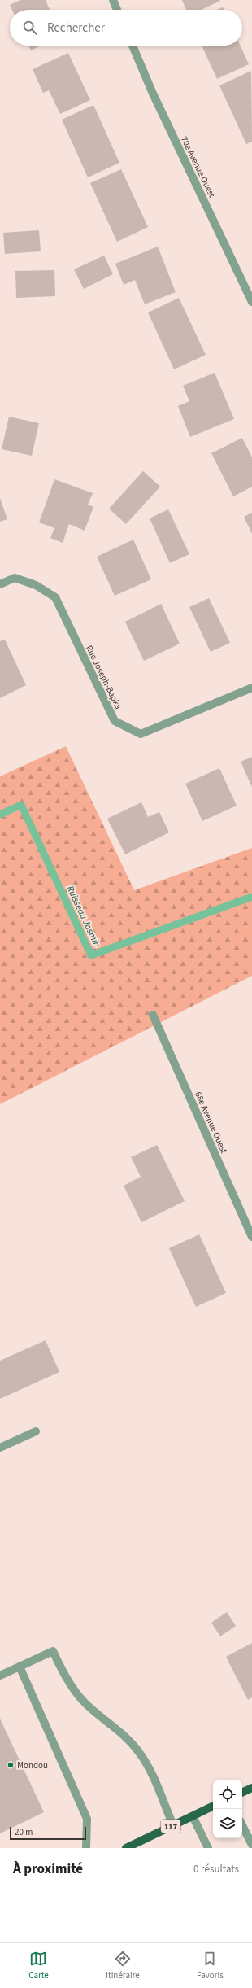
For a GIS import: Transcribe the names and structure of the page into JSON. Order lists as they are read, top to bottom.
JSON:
{
  "streets": {
    "main road": ["117"],
    "street": ["70e Avenue Ouest", "Rue Joseph-Bepka", "68e Avenue Ouest"]
  },
  "water": ["Ruisseau Jasmin"],
  "places": ["Mondou"],
  "scale_bar": "20 m",
  "page": {
    "search": "Rechercher",
    "scale": "20 m",
    "heading": ["À proximité", "0 résultats"],
    "nav": ["Carte", "Itinéraire", "Favoris"]
  }
}
